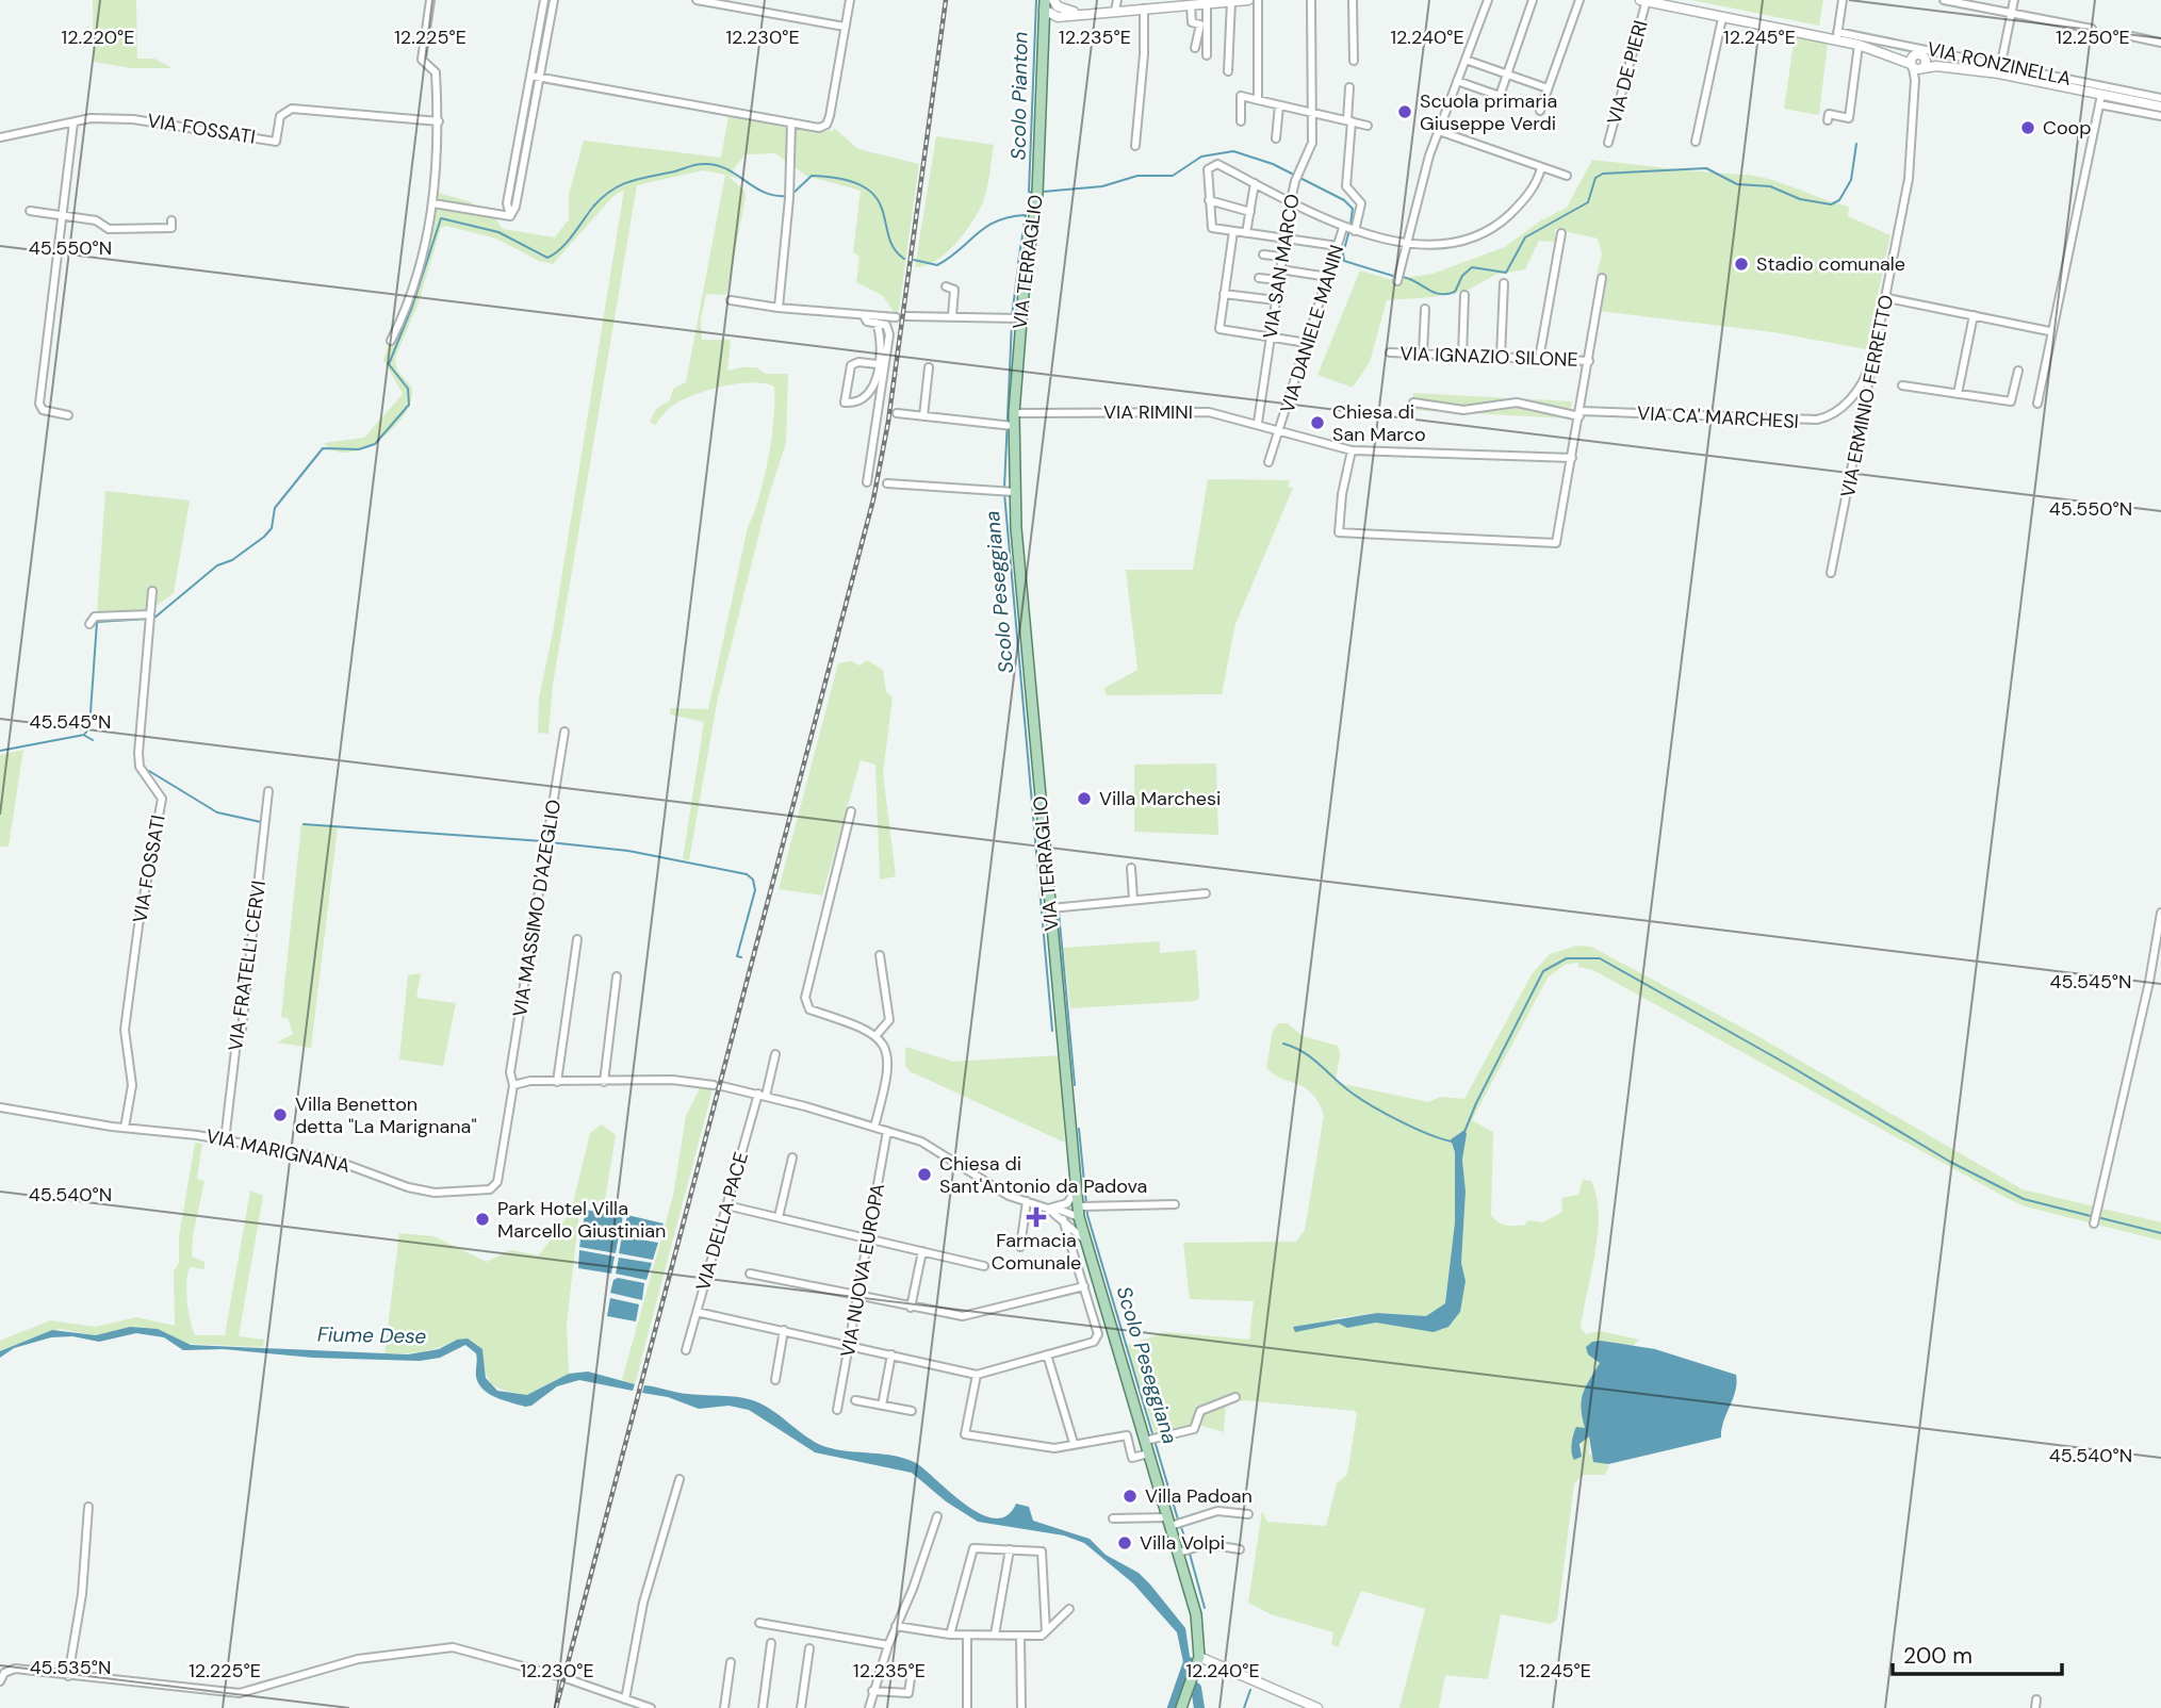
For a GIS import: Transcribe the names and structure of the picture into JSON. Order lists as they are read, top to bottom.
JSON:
{
  "streets": {
    "main road": ["VIA TERRAGLIO"],
    "street": [
      "VIA RONZINELLA",
      "VIA DE PIERI",
      "VIA FOSSATI",
      "VIA SAN MARCO",
      "VIA DANIELE MANIN",
      "VIA IGNAZIO SILONE",
      "VIA ERMINIO FERRETTO",
      "VIA RIMINI",
      "VIA CA' MARCHESI",
      "VIA MASSIMO D'AZEGLIO",
      "VIA FRATELLI CERVI",
      "VIA MARIGNANA",
      "VIA DELLA PACE",
      "VIA NUOVA EUROPA"
    ]
  },
  "crossings": [
    ["VIA RONZINELLA", "VIA DE PIERI"],
    ["VIA RONZINELLA", "VIA ERMINIO FERRETTO"],
    ["VIA FOSSATI", "VIA MARIGNANA"],
    ["VIA TERRAGLIO", "VIA RIMINI"],
    ["VIA SAN MARCO", "VIA RIMINI"],
    ["VIA DANIELE MANIN", "VIA RIMINI"],
    ["VIA ERMINIO FERRETTO", "VIA CA' MARCHESI"],
    ["VIA MASSIMO D'AZEGLIO", "VIA MARIGNANA"],
    ["VIA FRATELLI CERVI", "VIA MARIGNANA"]
  ],
  "water": ["Scolo Pianton", "Scolo Peseggiana", "Fiume Dese"],
  "places": {
    "other": [
      "Scuola primaria Giuseppe Verdi",
      "Coop",
      "Stadio comunale",
      "Chiesa di San Marco",
      "Villa Marchesi",
      "Villa Benetton detta \"La Marignana\"",
      "Chiesa di Sant'Antonio da Padova",
      "Park Hotel Villa Marcello Giustinian",
      "Villa Padoan",
      "Villa Volpi"
    ],
    "health": ["Farmacia Comunale"]
  },
  "scale_bar": "200 m",
  "coordinates": [
    "12.220°E",
    "12.225°E",
    "12.230°E",
    "12.235°E",
    "12.240°E",
    "12.245°E",
    "12.250°E",
    "45.550°N",
    "45.545°N",
    "45.540°N",
    "45.535°N"
  ]
}
